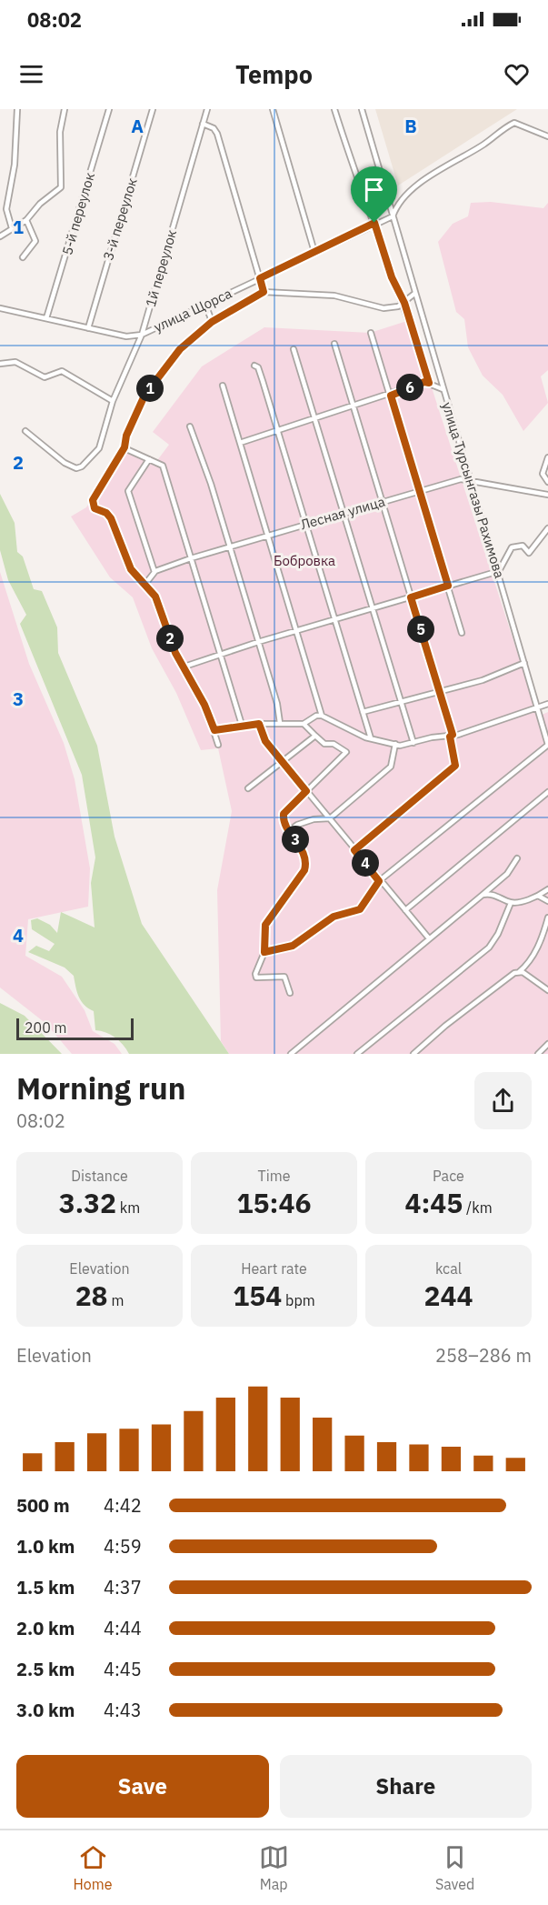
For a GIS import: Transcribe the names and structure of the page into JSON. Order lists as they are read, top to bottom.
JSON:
{
  "streets": {
    "street": [
      "5-й переулок",
      "3-й переулок",
      "1й переулок",
      "улица Щорса",
      "улица Турсынгазы Рахимова",
      "Лесная улица"
    ]
  },
  "crossings": [
    ["5-й переулок", "улица Щорса"],
    ["3-й переулок", "улица Щорса"],
    ["1й переулок", "улица Щорса"],
    ["улица Щорса", "улица Турсынгазы Рахимова"],
    ["улица Турсынгазы Рахимова", "Лесная улица"]
  ],
  "parks": ["Бобровка"],
  "scale_bar": "200 m",
  "page": {
    "status": "08:02",
    "header": "Tempo",
    "pins": [
      "6",
      "1",
      "5",
      "2",
      "3",
      "4"
    ],
    "scale": "200 m",
    "heading": ["Morning run", "08:02"],
    "stats": [
      ["Distance", "3.32 km"],
      ["Time", "15:46"],
      ["Pace", "4:45 /km"],
      ["Elevation", "28 m"],
      ["Heart rate", "154 bpm"],
      ["kcal", "244"]
    ],
    "chart": ["Elevation", "258–286 m"],
    "list": [
      {
        "name": "500 m",
        "note": "4:42"
      },
      {
        "name": "1.0 km",
        "note": "4:59"
      },
      {
        "name": "1.5 km",
        "note": "4:37"
      },
      {
        "name": "2.0 km",
        "note": "4:44"
      },
      {
        "name": "2.5 km",
        "note": "4:45"
      },
      {
        "name": "3.0 km",
        "note": "4:43"
      }
    ],
    "buttons": ["Save", "Share"],
    "tabs": ["Home", "Map", "Saved"]
  },
  "grid": {
    "columns": ["A", "B"],
    "rows": [
      "1",
      "2",
      "3",
      "4"
    ]
  }
}
